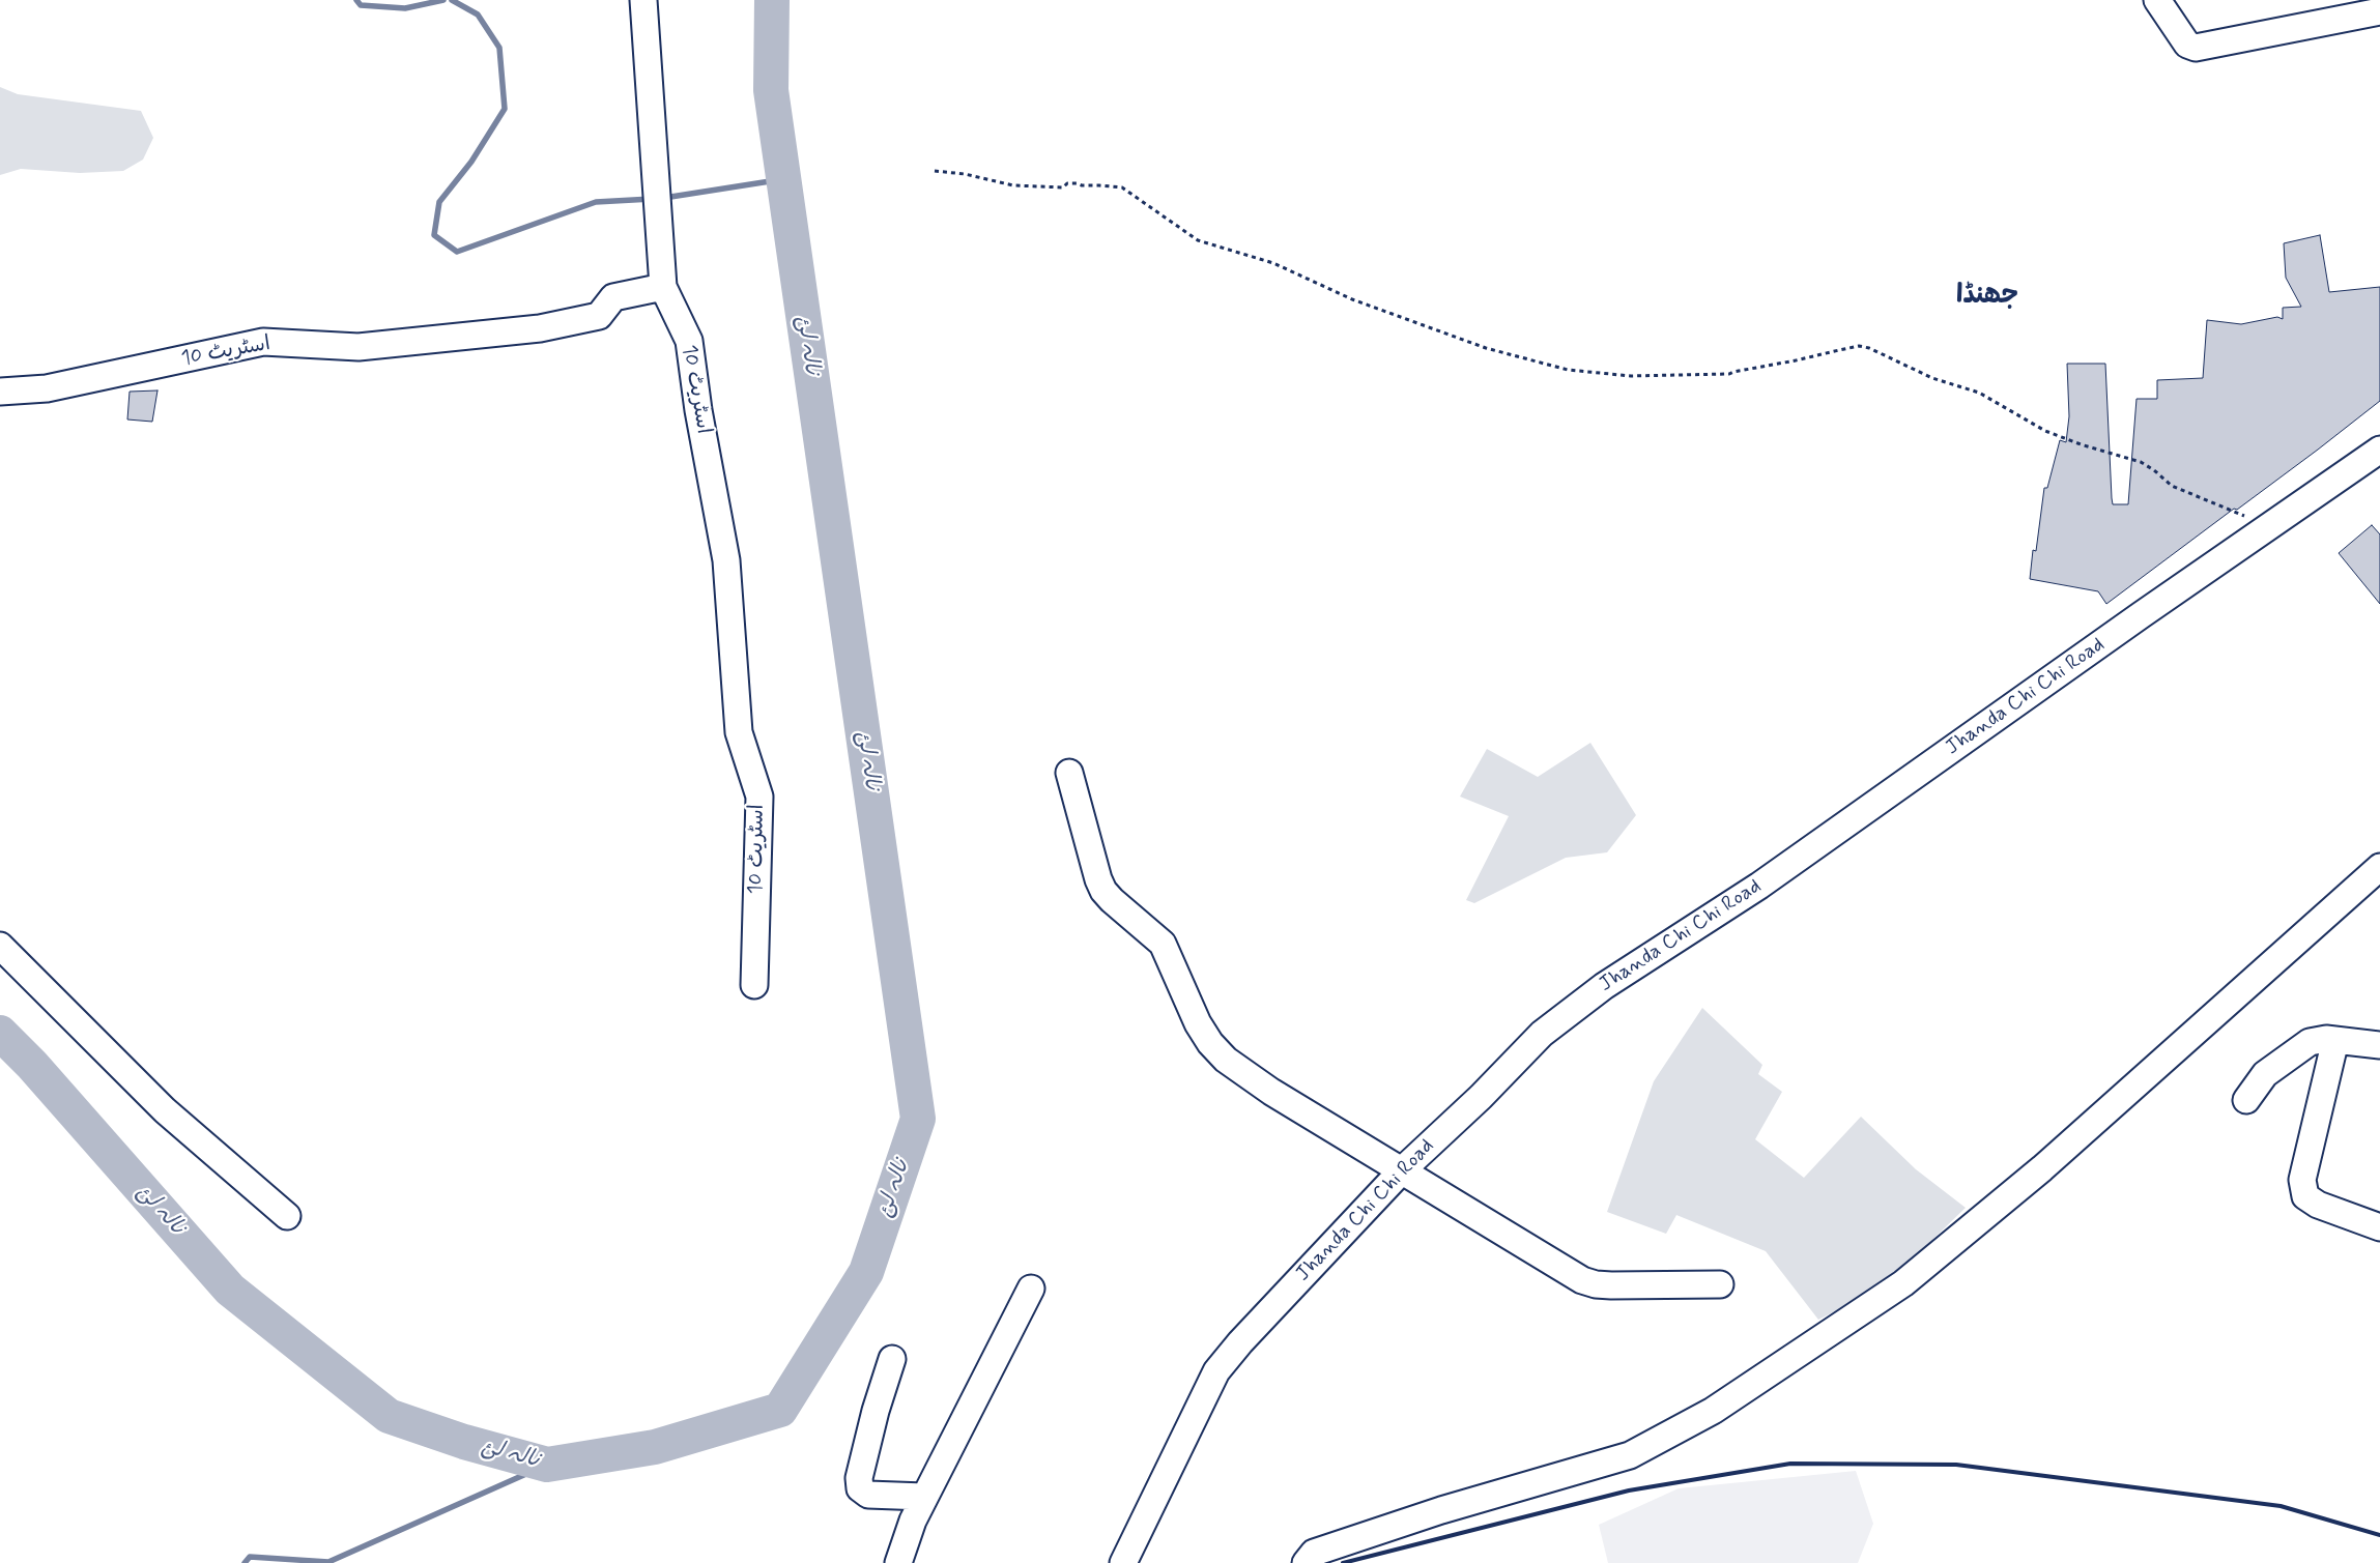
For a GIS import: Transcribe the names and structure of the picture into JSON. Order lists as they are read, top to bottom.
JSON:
{
  "streets": {
    "street": ["اسٹریٹ 10", "Jhanda Chi Chi Road"]
  },
  "districts": ["جھنڈا"],
  "water": ["نالہ لئ"]
}
